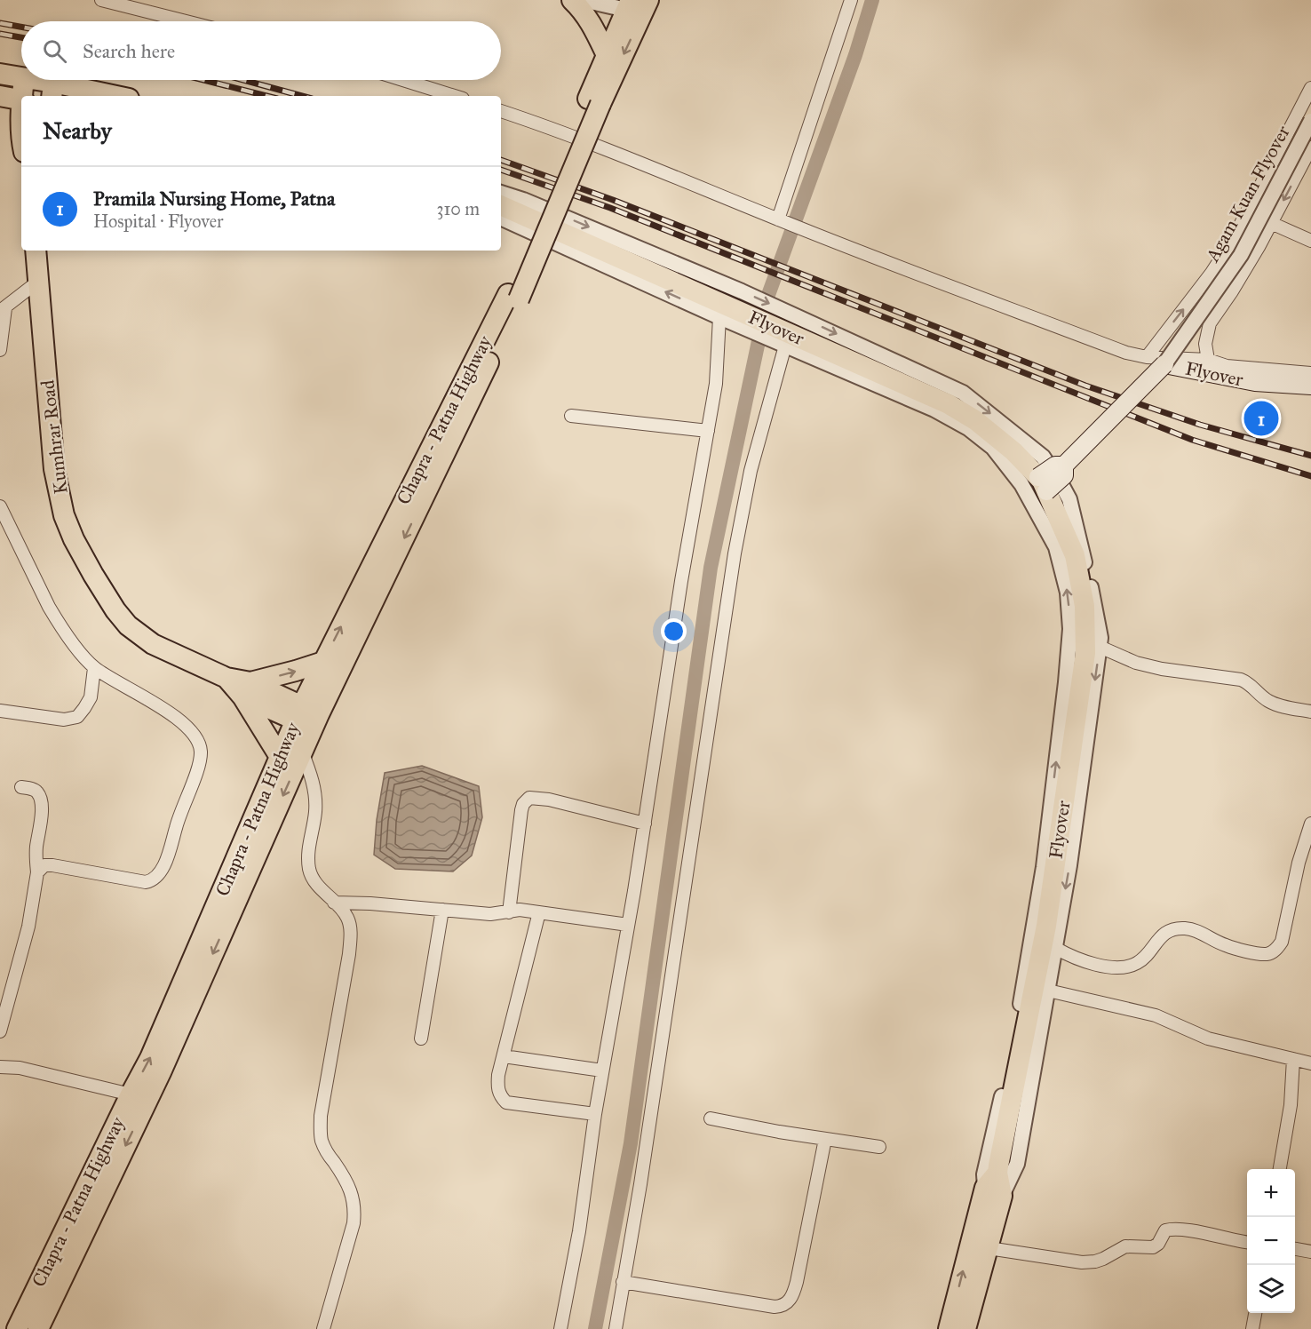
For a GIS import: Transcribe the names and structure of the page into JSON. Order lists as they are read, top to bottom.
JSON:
{
  "streets": {
    "main road": ["Flyover", "Chapra - Patna Highway", "Kumhrar Road"],
    "street": ["Agam Kuan Flyover"]
  },
  "crossings": [
    ["Agam Kuan Flyover", "Flyover"],
    ["Chapra - Patna Highway", "Kumhrar Road"]
  ],
  "page": {
    "search": "Search here",
    "heading": "Nearby",
    "list": [
      {
        "mark": "1",
        "name": "Pramila Nursing Home, Patna",
        "note": "Hospital · Flyover",
        "value": "310 m"
      }
    ],
    "pins": "1",
    "map_buttons": ["+", "−"]
  }
}
